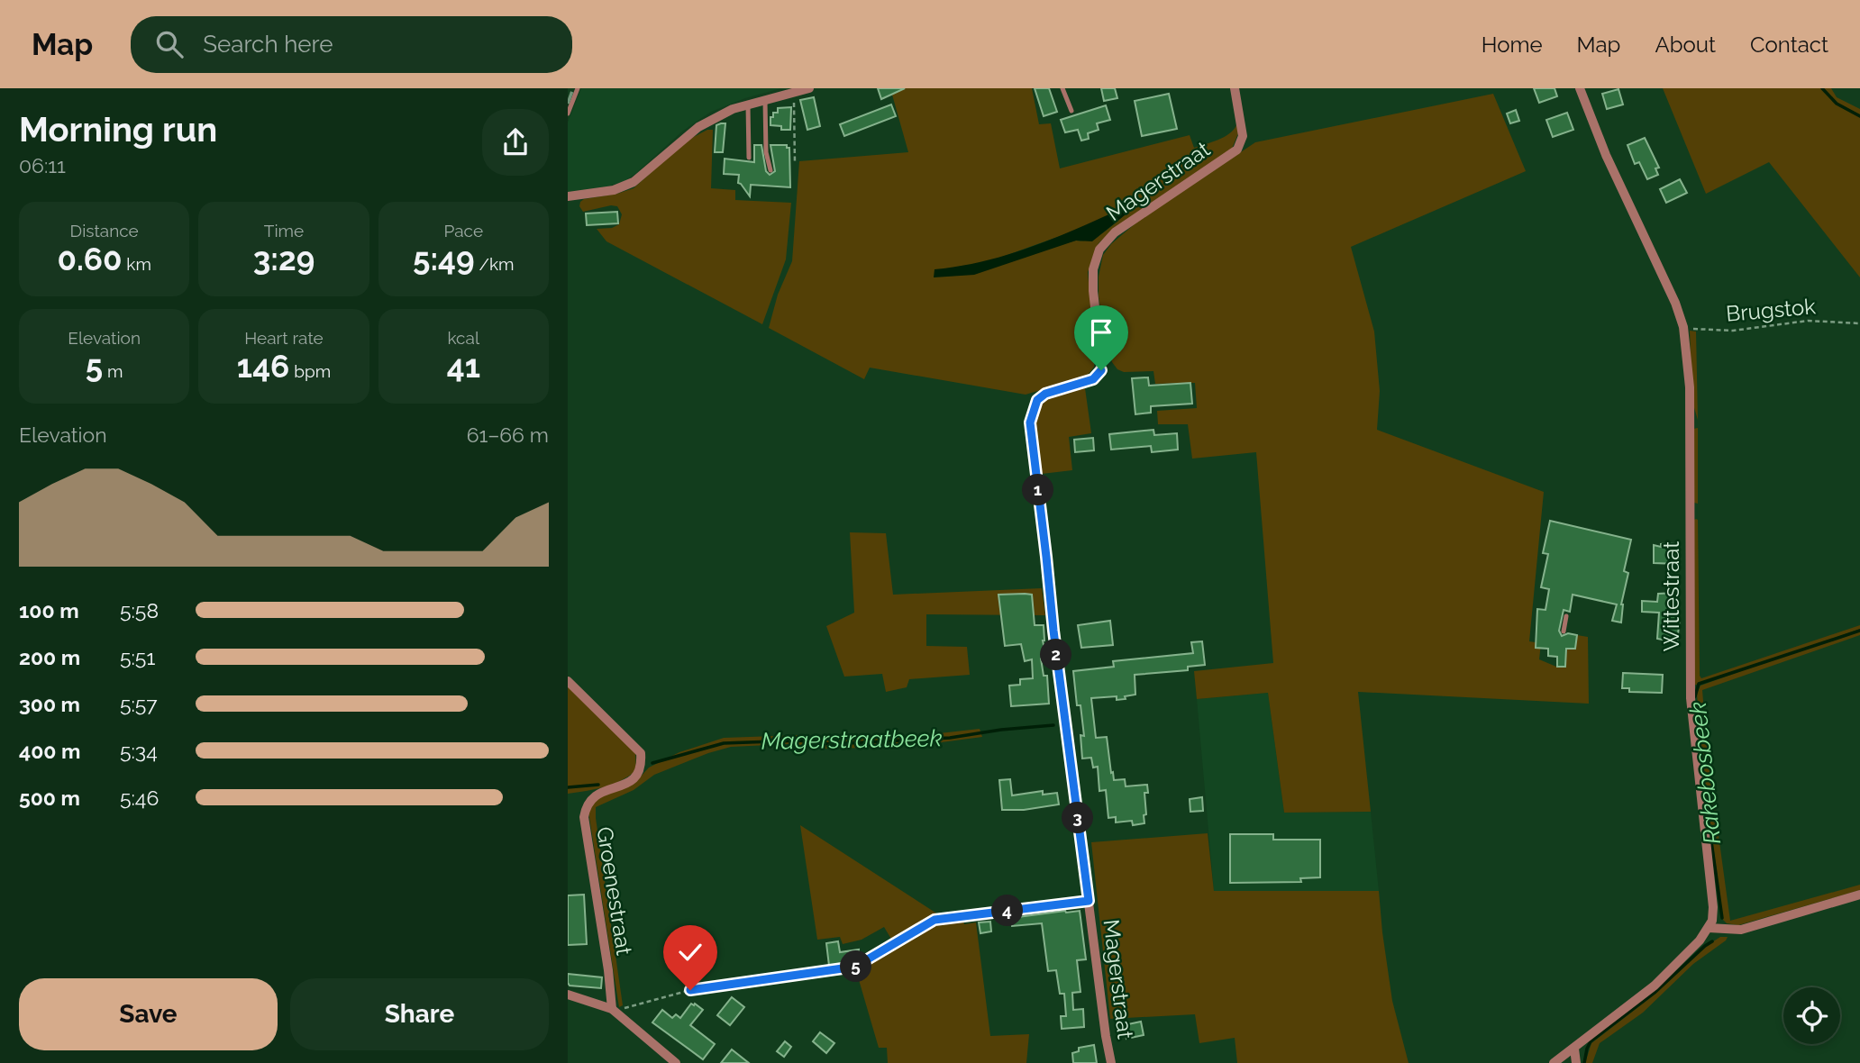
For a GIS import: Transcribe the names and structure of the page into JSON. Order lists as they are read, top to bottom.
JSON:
{
  "streets": {
    "street": ["Magerstraat", "Wittestraat", "Groenestraat"],
    "path": ["Brugstok"]
  },
  "crossings": [
    ["Brugstok", "Wittestraat"]
  ],
  "water": ["Magerstraatbeek", "Rakebosbeek"],
  "page": {
    "header": "Map",
    "search": "Search here",
    "nav": [
      "Home",
      "Map",
      "About",
      "Contact"
    ],
    "heading": ["Morning run", "06:11"],
    "stats": [
      ["Distance", "0.60 km"],
      ["Time", "3:29"],
      ["Pace", "5:49 /km"],
      ["Elevation", "5 m"],
      ["Heart rate", "146 bpm"],
      ["kcal", "41"]
    ],
    "chart": ["Elevation", "61–66 m"],
    "pins": [
      "1",
      "2",
      "3",
      "4",
      "5"
    ],
    "list": [
      {
        "name": "100 m",
        "note": "5:58"
      },
      {
        "name": "200 m",
        "note": "5:51"
      },
      {
        "name": "300 m",
        "note": "5:57"
      },
      {
        "name": "400 m",
        "note": "5:34"
      },
      {
        "name": "500 m",
        "note": "5:46"
      }
    ],
    "buttons": ["Save", "Share"]
  }
}
